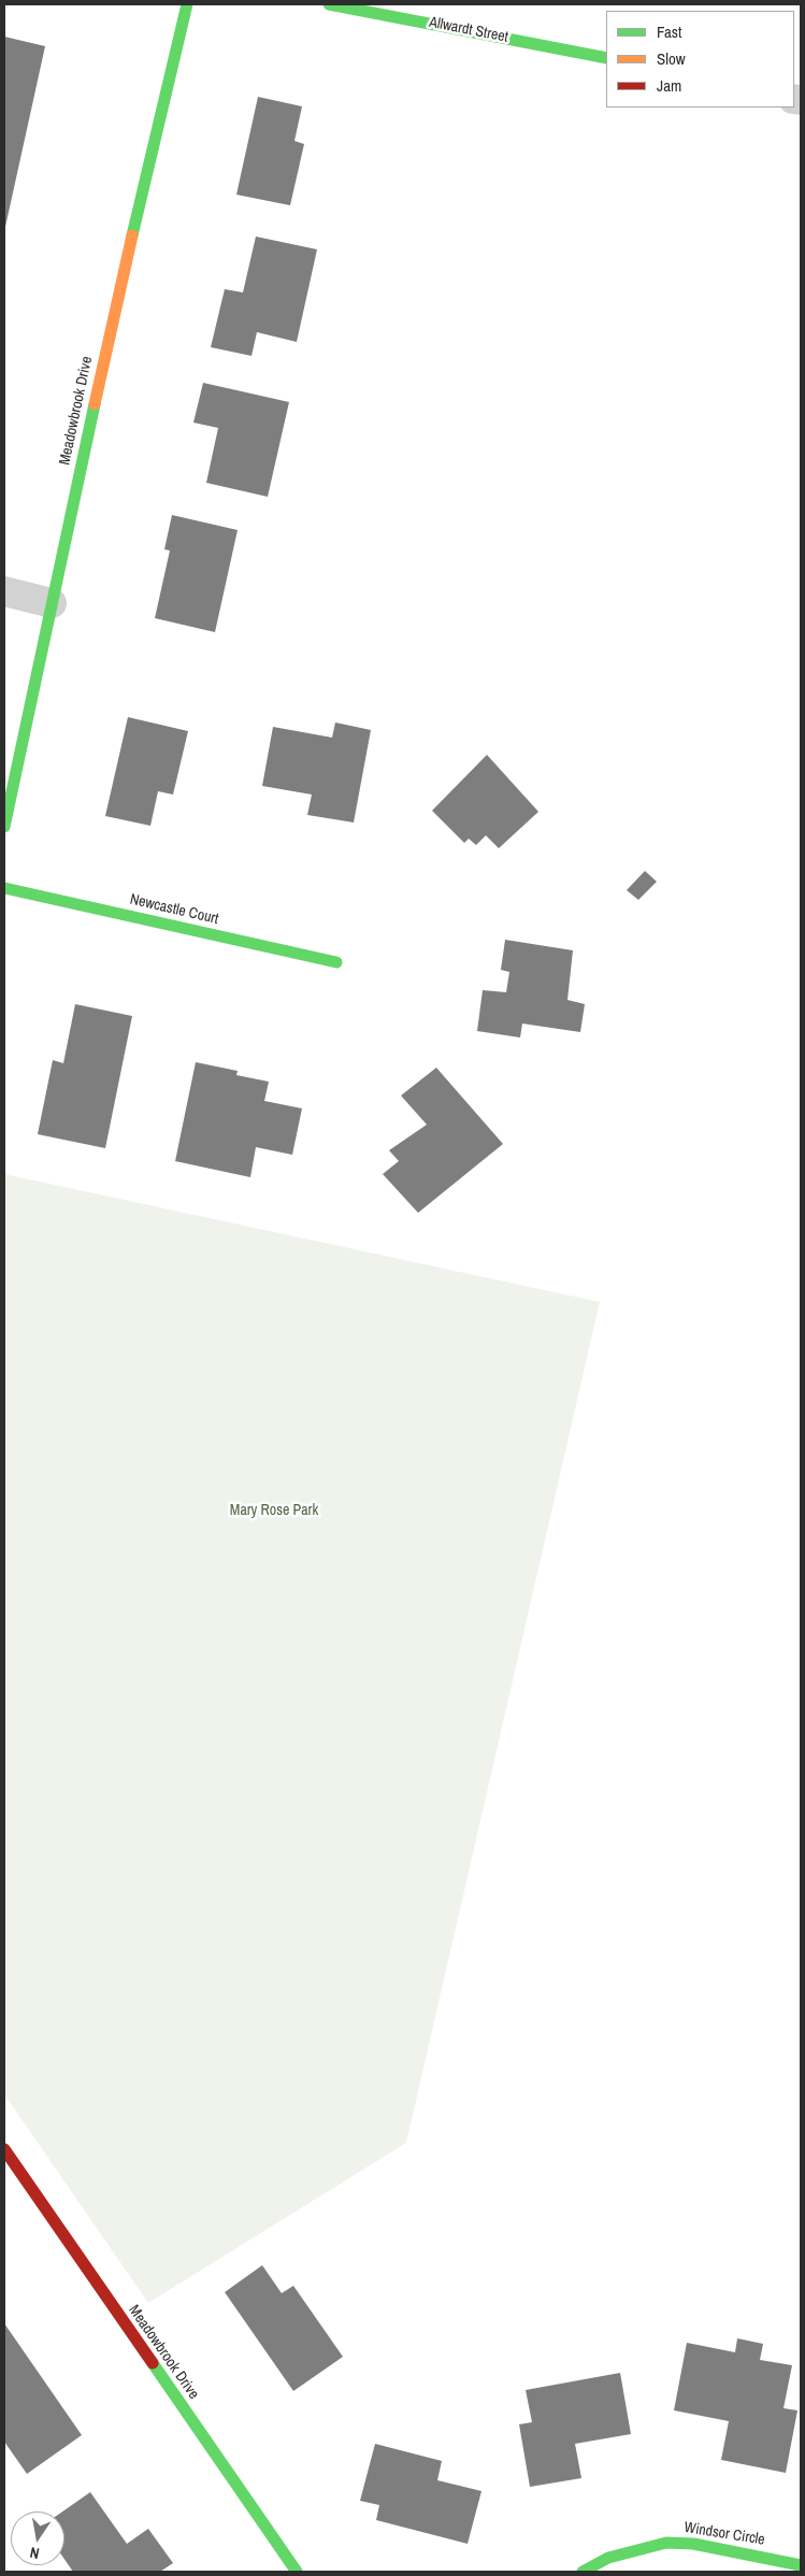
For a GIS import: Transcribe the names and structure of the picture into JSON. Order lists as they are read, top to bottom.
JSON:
{
  "streets": {
    "street": [
      "Allwardt Street",
      "Meadowbrook Drive",
      "Newcastle Court",
      "Windsor Circle"
    ]
  },
  "parks": ["Mary Rose Park"],
  "legend": ["Fast", "Slow", "Jam"],
  "north": "bottom"
}
